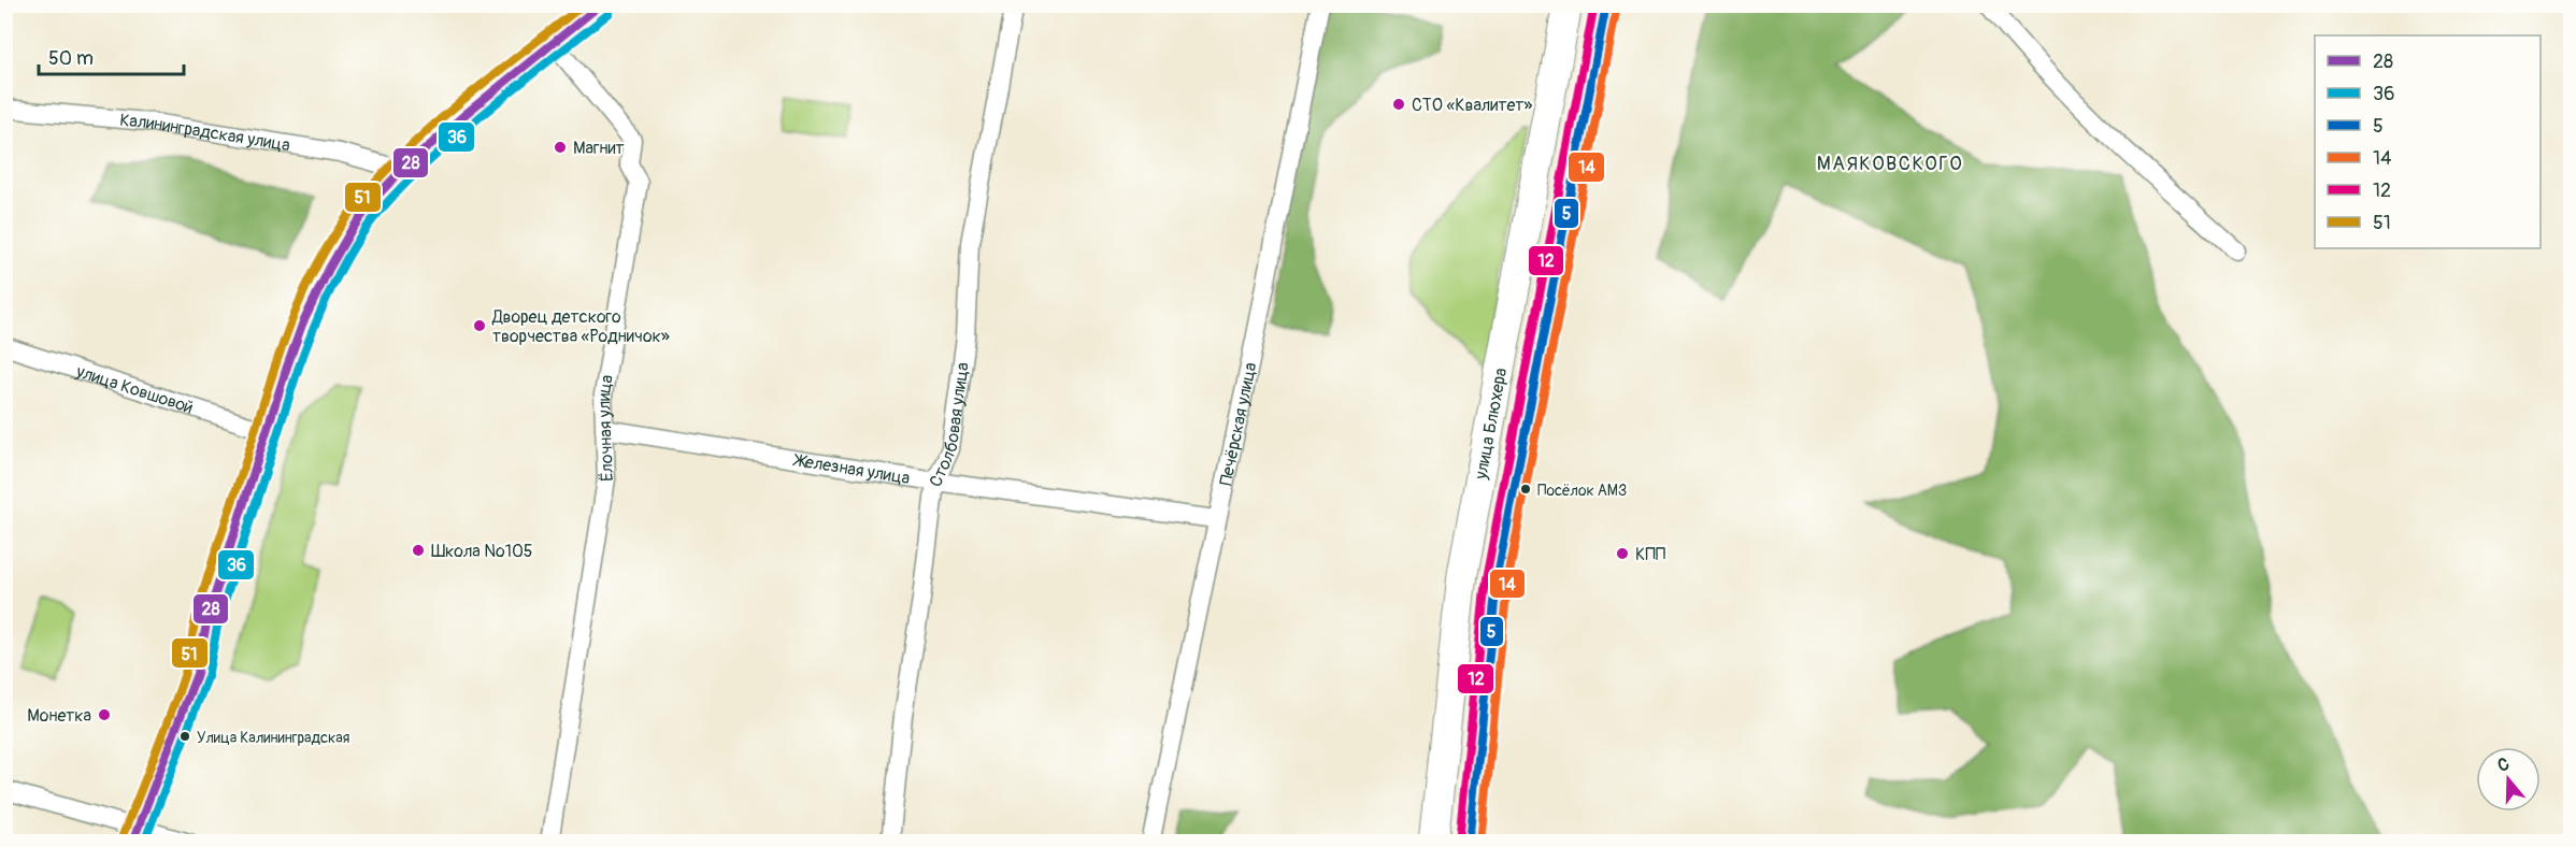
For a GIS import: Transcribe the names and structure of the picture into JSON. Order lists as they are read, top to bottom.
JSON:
{
  "streets": {
    "main road": ["улица Блюхера"],
    "street": [
      "Калининградская улица",
      "улица Ковшовой",
      "Столбовая улица",
      "Печёрская улица",
      "Ёлочная улица",
      "Железная улица"
    ]
  },
  "crossings": [
    ["Столбовая улица", "Железная улица"],
    ["Печёрская улица", "Железная улица"],
    ["Ёлочная улица", "Железная улица"]
  ],
  "districts": ["МАЯКОВСКОГО"],
  "places": [
    "СТО «Квалитет»",
    "Магнит",
    "Дворец детского творчества «Родничок»",
    "Посёлок АМЗ",
    "Школа №105",
    "КПП",
    "Монетка",
    "Улица Калининградская"
  ],
  "lines": [
    "transit line 28",
    "transit line 5",
    "transit line 12",
    "transit line 51",
    "transit line 14",
    "transit line 36"
  ],
  "legend": [
    "28",
    "36",
    "5",
    "14",
    "12",
    "51"
  ],
  "scale_bar": "50 m",
  "north": "top"
}
